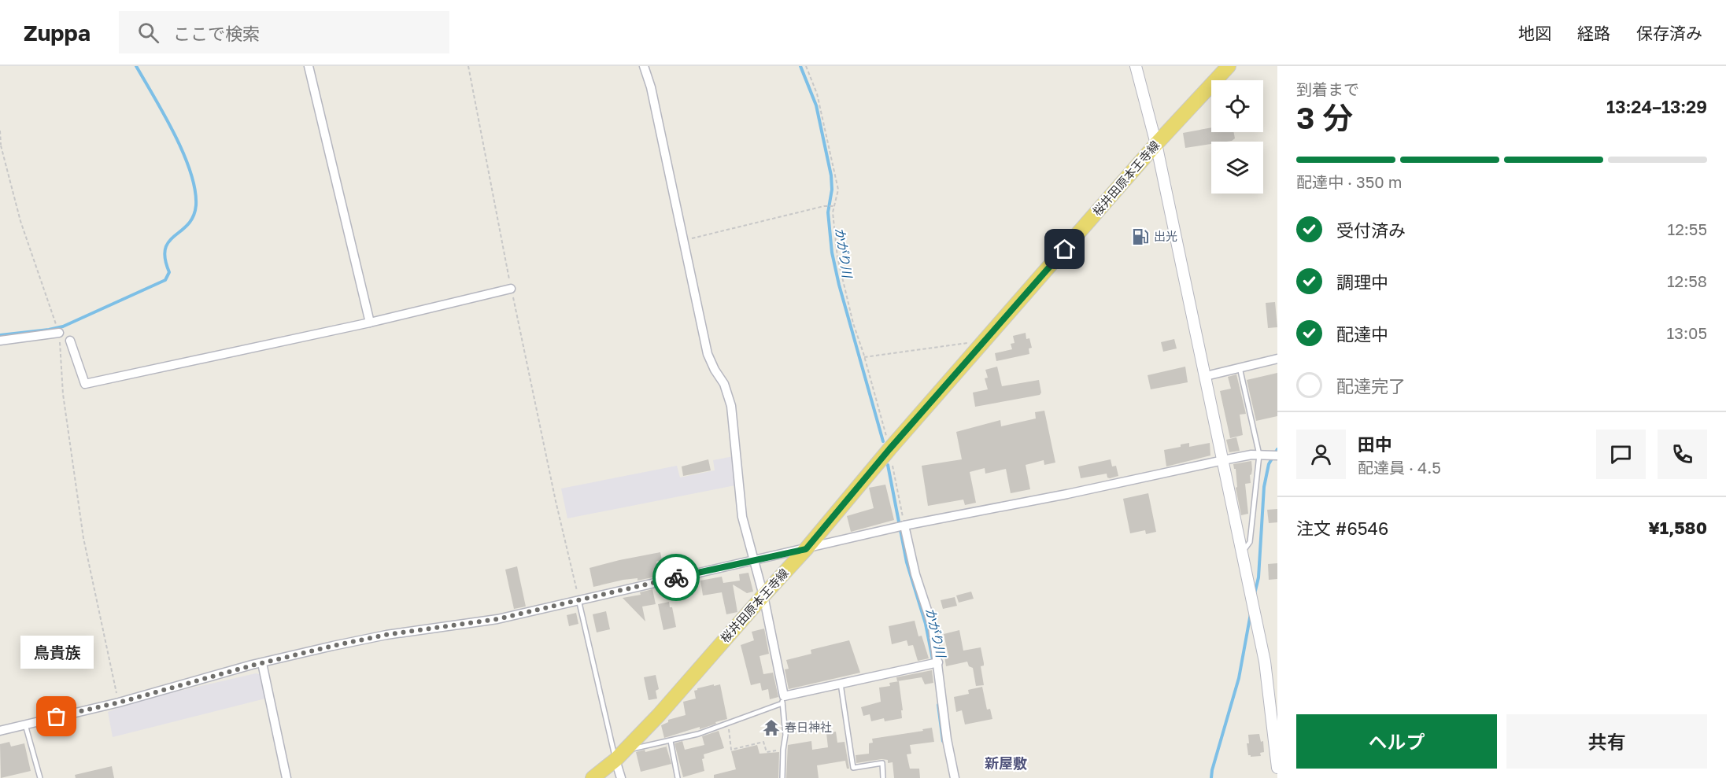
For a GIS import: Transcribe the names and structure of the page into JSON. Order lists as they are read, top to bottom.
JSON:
{
  "streets": {
    "main road": ["桜井田原本王寺線"]
  },
  "districts": ["新屋敷"],
  "water": ["かがり川"],
  "places": {
    "fuel station": ["出光"],
    "other": ["鳥貴族"],
    "temple": ["春日神社"]
  },
  "page": {
    "header": "Zuppa",
    "search": "ここで検索",
    "nav": ["地図", "経路", "保存済み"],
    "heading": ["3 分", "到着まで", "13:24–13:29"],
    "panel": [
      "田中",
      "配達員 · 4.5",
      "注文 #6546",
      "¥1,580"
    ],
    "bar": "配達中 · 350 m",
    "list": [
      ["受付済み", "12:55"],
      ["調理中", "12:58"],
      ["配達中", "13:05"],
      "配達完了"
    ],
    "bubble": "鳥貴族",
    "buttons": ["ヘルプ", "共有"]
  }
}
